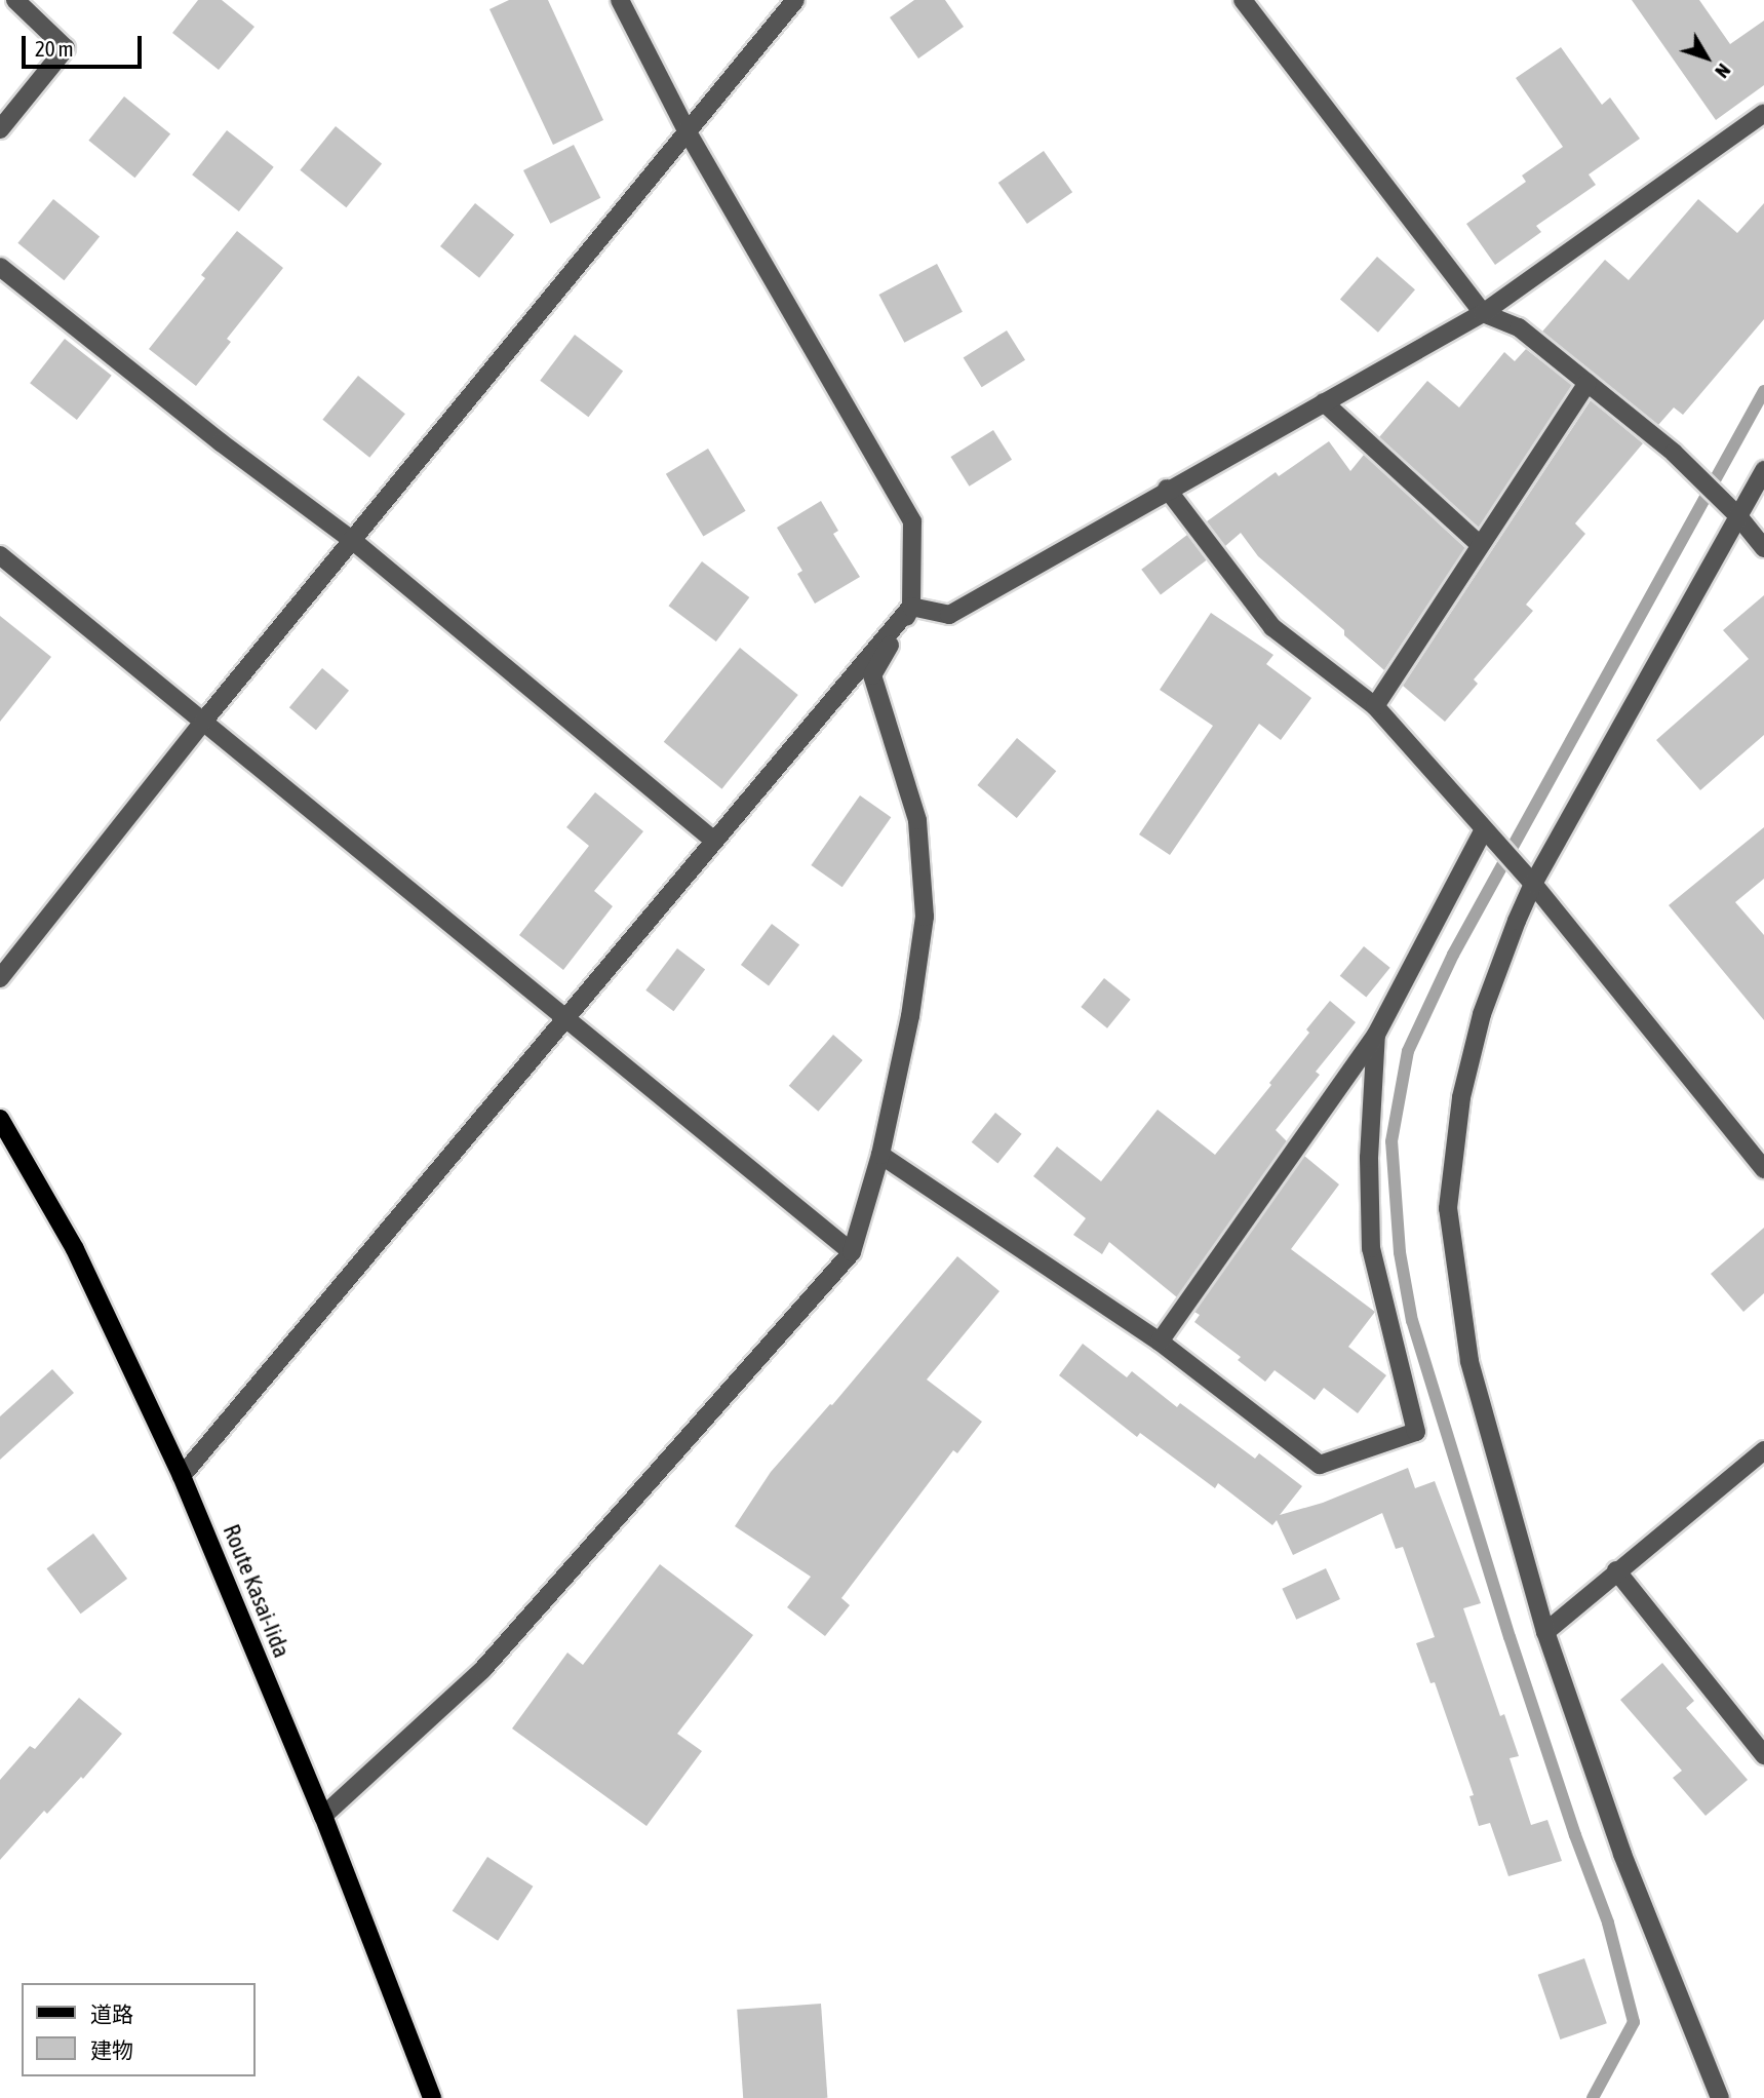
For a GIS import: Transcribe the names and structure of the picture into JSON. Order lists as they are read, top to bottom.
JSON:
{
  "streets": {
    "main road": ["Route Kasai-Iida"]
  },
  "legend": ["道路", "建物"],
  "scale_bar": "20 m",
  "north": "bottom right"
}
